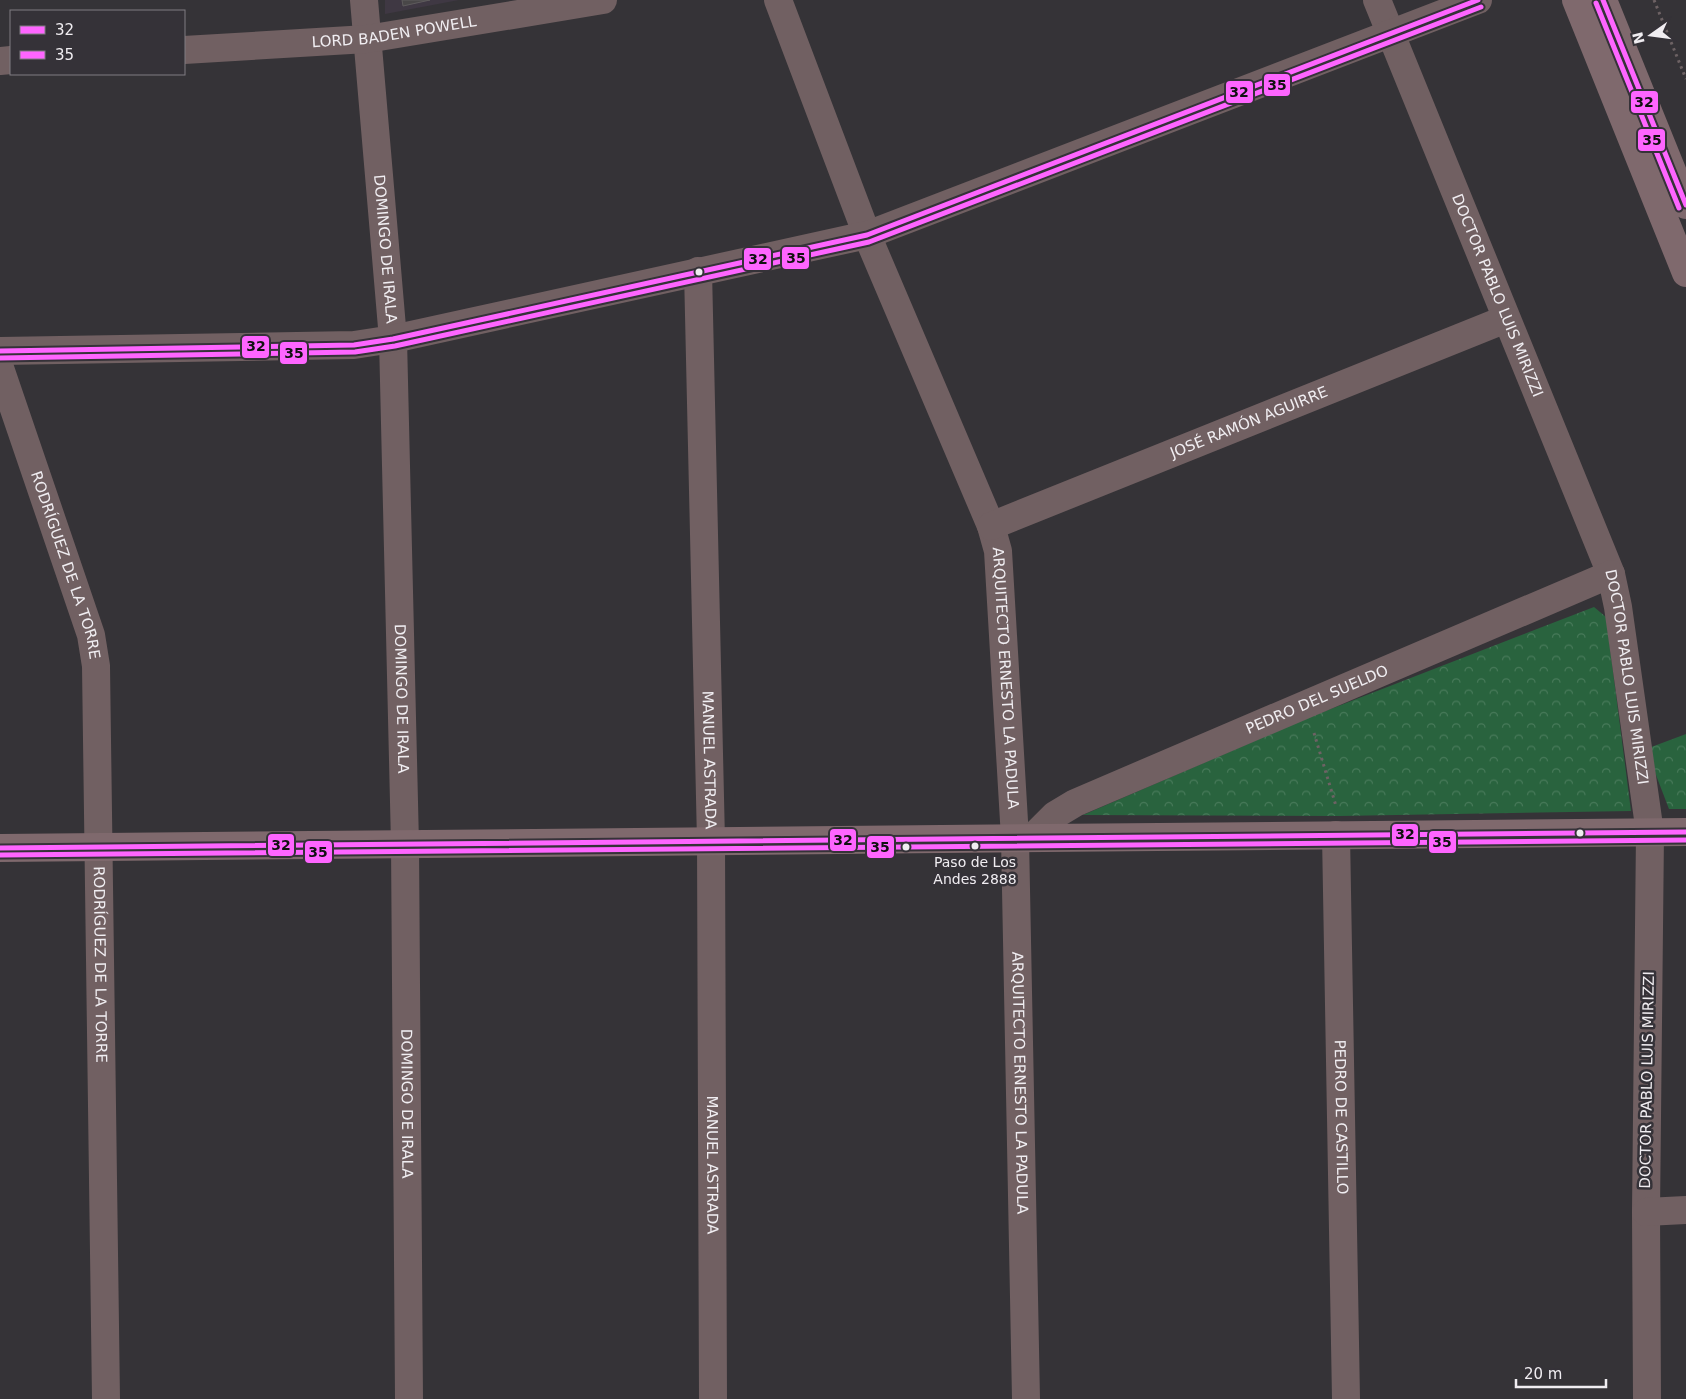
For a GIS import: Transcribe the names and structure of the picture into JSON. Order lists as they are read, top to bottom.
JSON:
{
  "streets": {
    "street": [
      "LORD BADEN POWELL",
      "DOMINGO DE IRALA",
      "DOCTOR PABLO LUIS MIRIZZI",
      "JOSÉ RAMÓN AGUIRRE",
      "RODRÍGUEZ DE LA TORRE",
      "ARQUITECTO ERNESTO LA PADULA",
      "PEDRO DEL SUELDO",
      "MANUEL ASTRADA",
      "PEDRO DE CASTILLO"
    ]
  },
  "crossings": [
    ["LORD BADEN POWELL", "DOMINGO DE IRALA"],
    ["DOCTOR PABLO LUIS MIRIZZI", "JOSÉ RAMÓN AGUIRRE"],
    ["DOCTOR PABLO LUIS MIRIZZI", "PEDRO DEL SUELDO"],
    ["JOSÉ RAMÓN AGUIRRE", "ARQUITECTO ERNESTO LA PADULA"],
    ["ARQUITECTO ERNESTO LA PADULA", "PEDRO DEL SUELDO"]
  ],
  "places": ["Paso de Los Andes 2888"],
  "lines": ["transit line 32", "transit line 35"],
  "legend": ["32", "35"],
  "scale_bar": "20 m",
  "north": "left"
}
